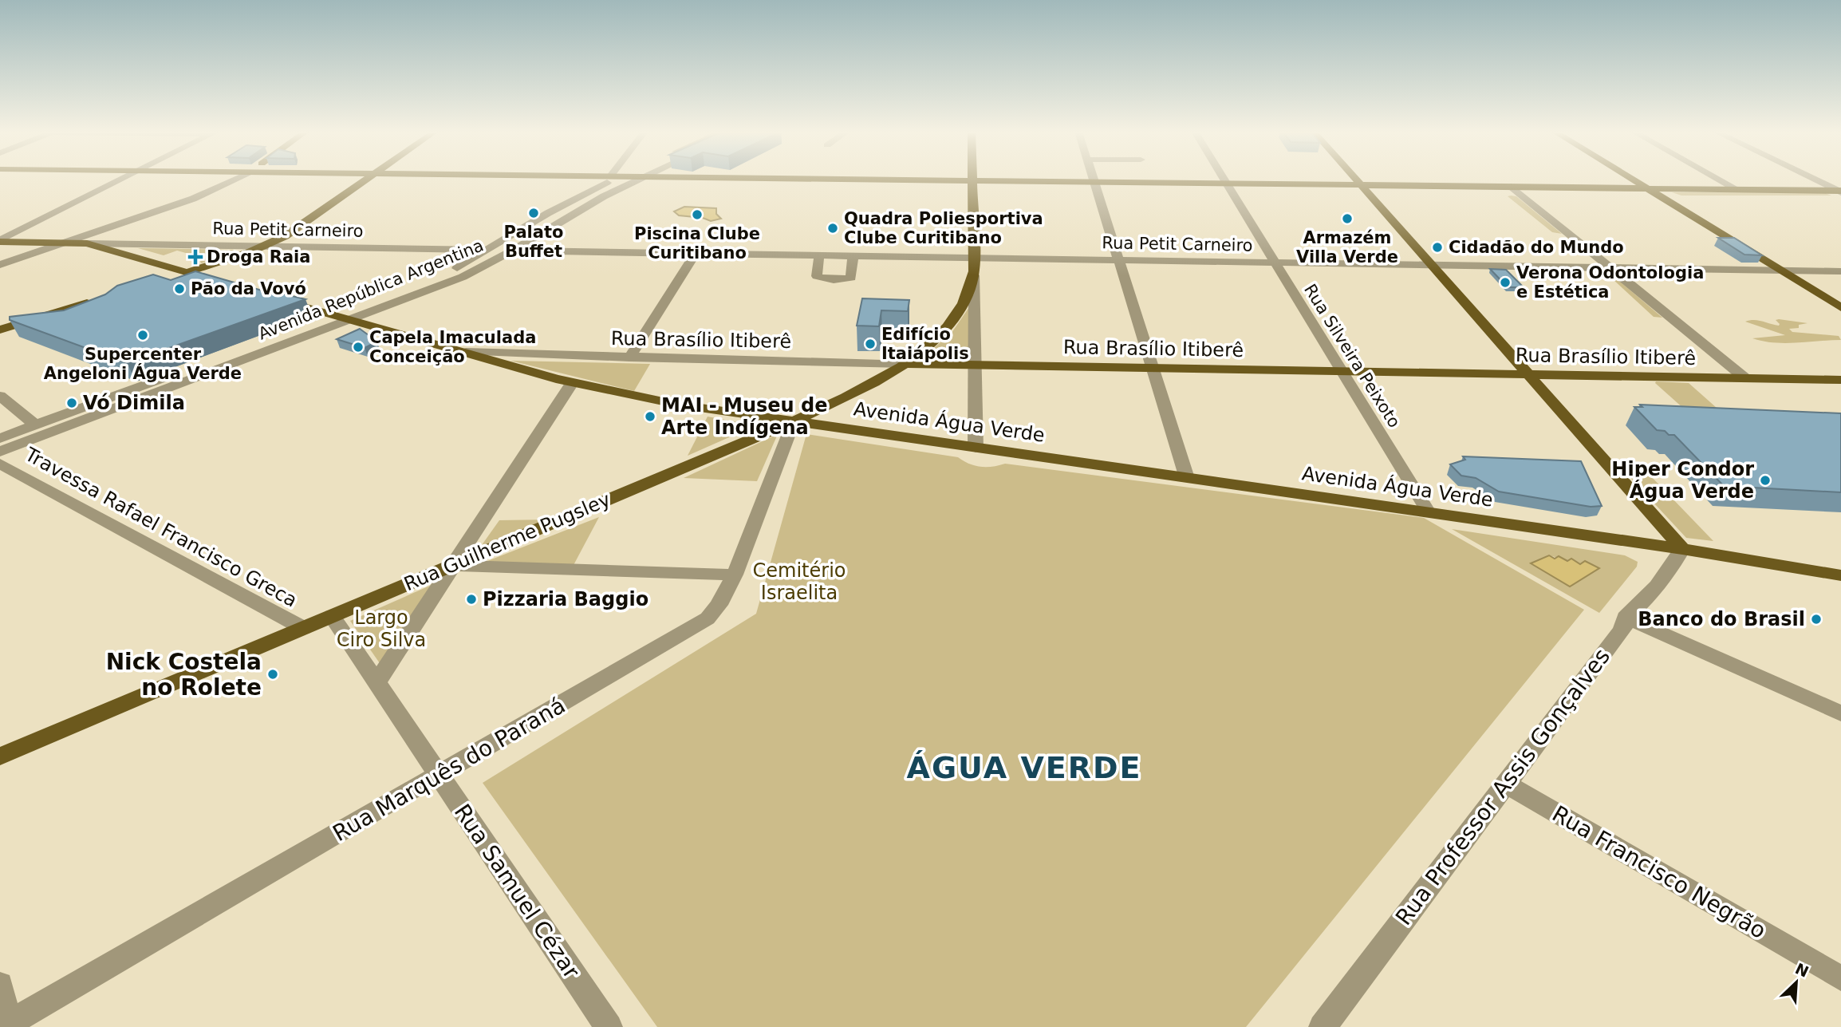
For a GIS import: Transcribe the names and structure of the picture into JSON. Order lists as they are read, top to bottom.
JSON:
{
  "streets": {
    "main road": ["Rua Brasílio Itiberê", "Avenida Água Verde", "Rua Guilherme Pugsley"],
    "street": [
      "Rua Petit Carneiro",
      "Avenida República Argentina",
      "Rua Silveira Peixoto",
      "Travessa Rafael Francisco Greca",
      "Rua Marquês do Paraná",
      "Rua Professor Assis Gonçalves",
      "Rua Francisco Negrão",
      "Rua Samuel Cézar"
    ]
  },
  "crossings": [
    ["Rua Petit Carneiro", "Avenida República Argentina"],
    ["Rua Petit Carneiro", "Rua Silveira Peixoto"],
    ["Avenida República Argentina", "Avenida Água Verde"],
    ["Rua Brasílio Itiberê", "Rua Silveira Peixoto"],
    ["Rua Brasílio Itiberê", "Avenida Água Verde"],
    ["Rua Brasílio Itiberê", "Rua Guilherme Pugsley"],
    ["Rua Silveira Peixoto", "Avenida Água Verde"],
    ["Avenida Água Verde", "Rua Guilherme Pugsley"],
    ["Avenida Água Verde", "Rua Marquês do Paraná"],
    ["Avenida Água Verde", "Rua Professor Assis Gonçalves"],
    ["Travessa Rafael Francisco Greca", "Rua Guilherme Pugsley"],
    ["Rua Guilherme Pugsley", "Rua Marquês do Paraná"],
    ["Rua Guilherme Pugsley", "Rua Samuel Cézar"],
    ["Rua Marquês do Paraná", "Rua Samuel Cézar"],
    ["Rua Professor Assis Gonçalves", "Rua Francisco Negrão"]
  ],
  "districts": ["ÁGUA VERDE"],
  "parks": ["Cemitério Israelita", "Largo Ciro Silva"],
  "places": {
    "other": [
      "Palato Buffet",
      "Piscina Clube Curitibano",
      "Armazém Villa Verde",
      "Quadra Poliesportiva Clube Curitibano",
      "Cidadão do Mundo",
      "Verona Odontologia e Estética",
      "Pão da Vovó",
      "Supercenter Angeloni Água Verde",
      "Edifício Itaiápolis",
      "Capela Imaculada Conceição",
      "Vó Dimila",
      "MAI - Museu de Arte Indígena",
      "Hiper Condor Água Verde",
      "Pizzaria Baggio",
      "Banco do Brasil",
      "Nick Costela no Rolete"
    ],
    "health": ["Droga Raia"]
  },
  "north": "top right"
}
